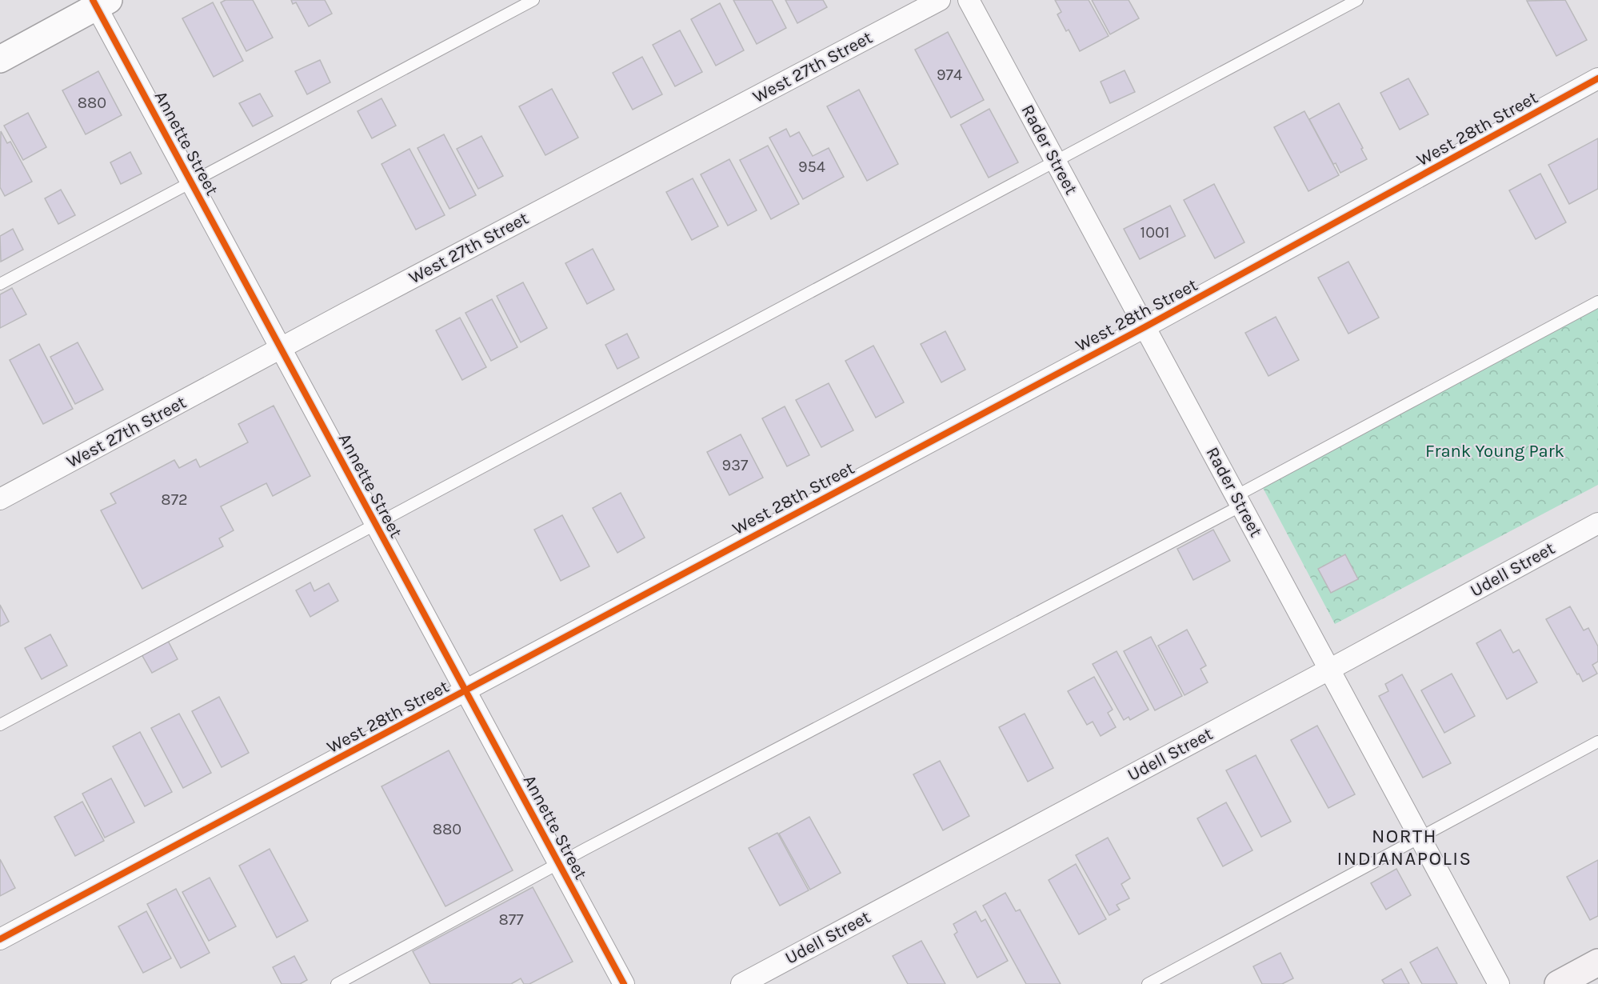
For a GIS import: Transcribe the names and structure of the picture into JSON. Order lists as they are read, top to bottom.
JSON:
{
  "streets": {
    "street": [
      "West 27th Street",
      "West 28th Street",
      "Annette Street",
      "Rader Street",
      "Udell Street"
    ]
  },
  "crossings": [
    ["West 27th Street", "Annette Street"],
    ["West 28th Street", "Annette Street"],
    ["West 28th Street", "Rader Street"],
    ["Rader Street", "Udell Street"]
  ],
  "districts": ["NORTH INDIANAPOLIS"],
  "parks": ["Frank Young Park"],
  "house_numbers": [
    "974",
    "880",
    "954",
    "1001",
    "937",
    "872",
    "880",
    "877"
  ]
}
